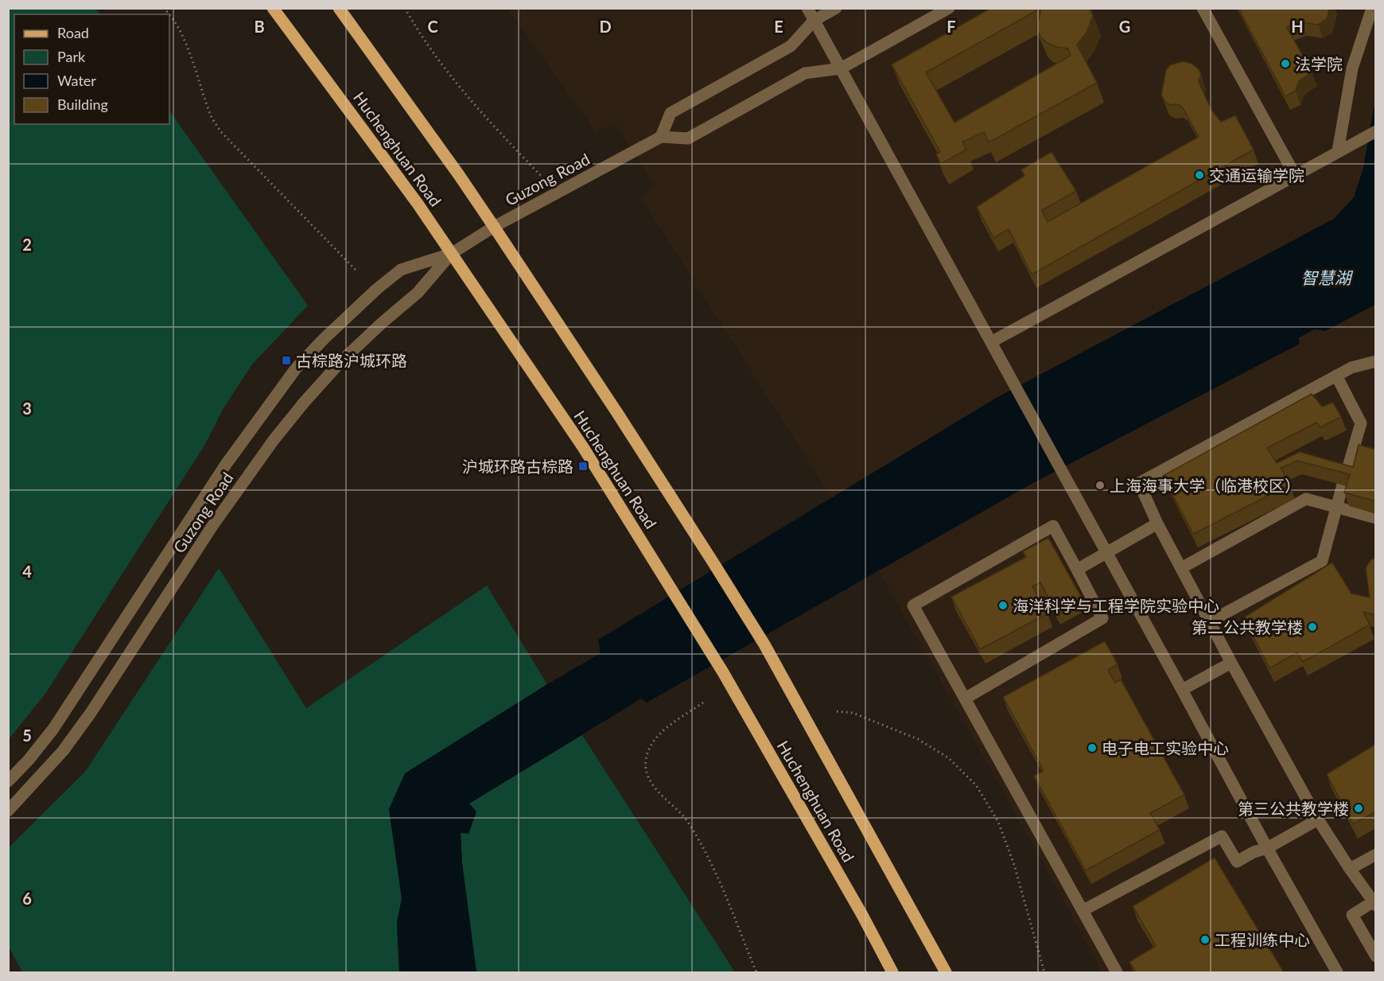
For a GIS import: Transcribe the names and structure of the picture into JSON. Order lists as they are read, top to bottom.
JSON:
{
  "streets": {
    "main road": ["Huchenghuan Road"],
    "street": ["Guzong Road"]
  },
  "crossings": [
    ["Huchenghuan Road", "Guzong Road"]
  ],
  "water": ["智慧湖"],
  "places": {
    "other": [
      "法学院",
      "交通运输学院",
      "上海海事大学（临港校区）",
      "海洋科学与工程学院实验中心",
      "第二公共教学楼",
      "电子电工实验中心",
      "第三公共教学楼",
      "工程训练中心"
    ],
    "transit": ["古棕路沪城环路", "沪城环路古棕路"]
  },
  "legend": [
    "Road",
    "Park",
    "Water",
    "Building"
  ],
  "grid": {
    "columns": [
      "B",
      "C",
      "D",
      "E",
      "F",
      "G",
      "H"
    ],
    "rows": [
      "2",
      "3",
      "4",
      "5",
      "6"
    ]
  }
}
